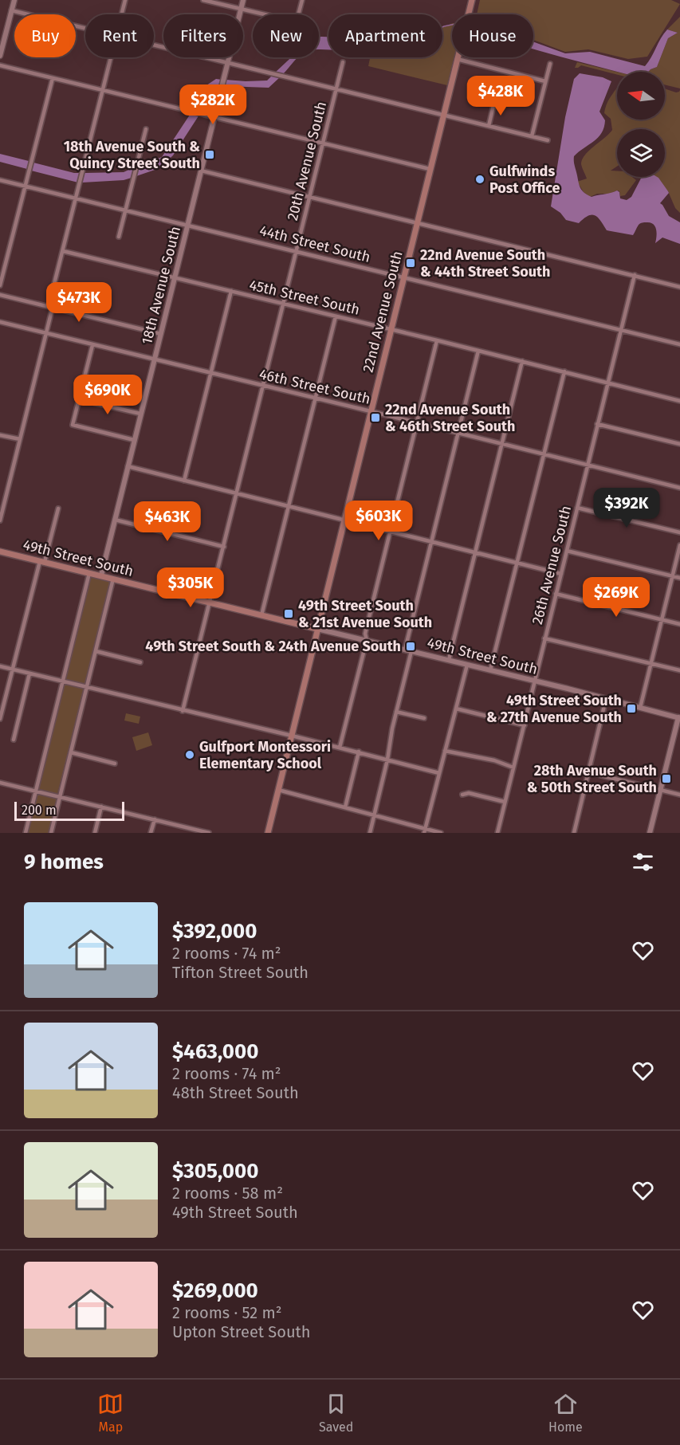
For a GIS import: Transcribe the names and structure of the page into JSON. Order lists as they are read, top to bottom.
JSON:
{
  "streets": {
    "main road": ["22nd Avenue South", "49th Street South"],
    "street": [
      "20th Avenue South",
      "44th Street South",
      "18th Avenue South",
      "45th Street South",
      "46th Street South",
      "26th Avenue South"
    ]
  },
  "crossings": [
    ["20th Avenue South", "44th Street South"],
    ["20th Avenue South", "45th Street South"],
    ["20th Avenue South", "46th Street South"],
    ["20th Avenue South", "49th Street South"],
    ["44th Street South", "18th Avenue South"],
    ["44th Street South", "22nd Avenue South"],
    ["44th Street South", "26th Avenue South"],
    ["18th Avenue South", "45th Street South"],
    ["18th Avenue South", "46th Street South"],
    ["18th Avenue South", "49th Street South"],
    ["45th Street South", "22nd Avenue South"],
    ["45th Street South", "26th Avenue South"],
    ["22nd Avenue South", "46th Street South"],
    ["22nd Avenue South", "49th Street South"],
    ["46th Street South", "26th Avenue South"],
    ["49th Street South", "26th Avenue South"]
  ],
  "places": {
    "transit": [
      "18th Avenue South & Quincy Street South",
      "22nd Avenue South & 44th Street South",
      "22nd Avenue South & 46th Street South",
      "49th Street South & 21st Avenue South",
      "49th Street South & 24th Avenue South",
      "49th Street South & 27th Avenue South",
      "28th Avenue South & 50th Street South"
    ],
    "other": ["Gulfwinds Post Office", "Gulfport Montessori Elementary School"]
  },
  "scale_bar": "200 m",
  "north": "left",
  "page": {
    "chip": [
      "Buy",
      "Rent",
      "Filters",
      "New",
      "Apartment",
      "House"
    ],
    "price": [
      "$428K",
      "$282K",
      "$473K",
      "$690K",
      "$392K",
      "$603K",
      "$463K",
      "$305K",
      "$269K"
    ],
    "scale": "200 m",
    "heading": "9 homes",
    "list": [
      {
        "name": "$392,000",
        "note": "2 rooms · 74 m² · Tifton Street South"
      },
      {
        "name": "$463,000",
        "note": "2 rooms · 74 m² · 48th Street South"
      },
      {
        "name": "$305,000",
        "note": "2 rooms · 58 m² · 49th Street South"
      },
      {
        "name": "$269,000",
        "note": "2 rooms · 52 m² · Upton Street South"
      }
    ],
    "tabs": ["Map", "Saved", "Home"]
  }
}
